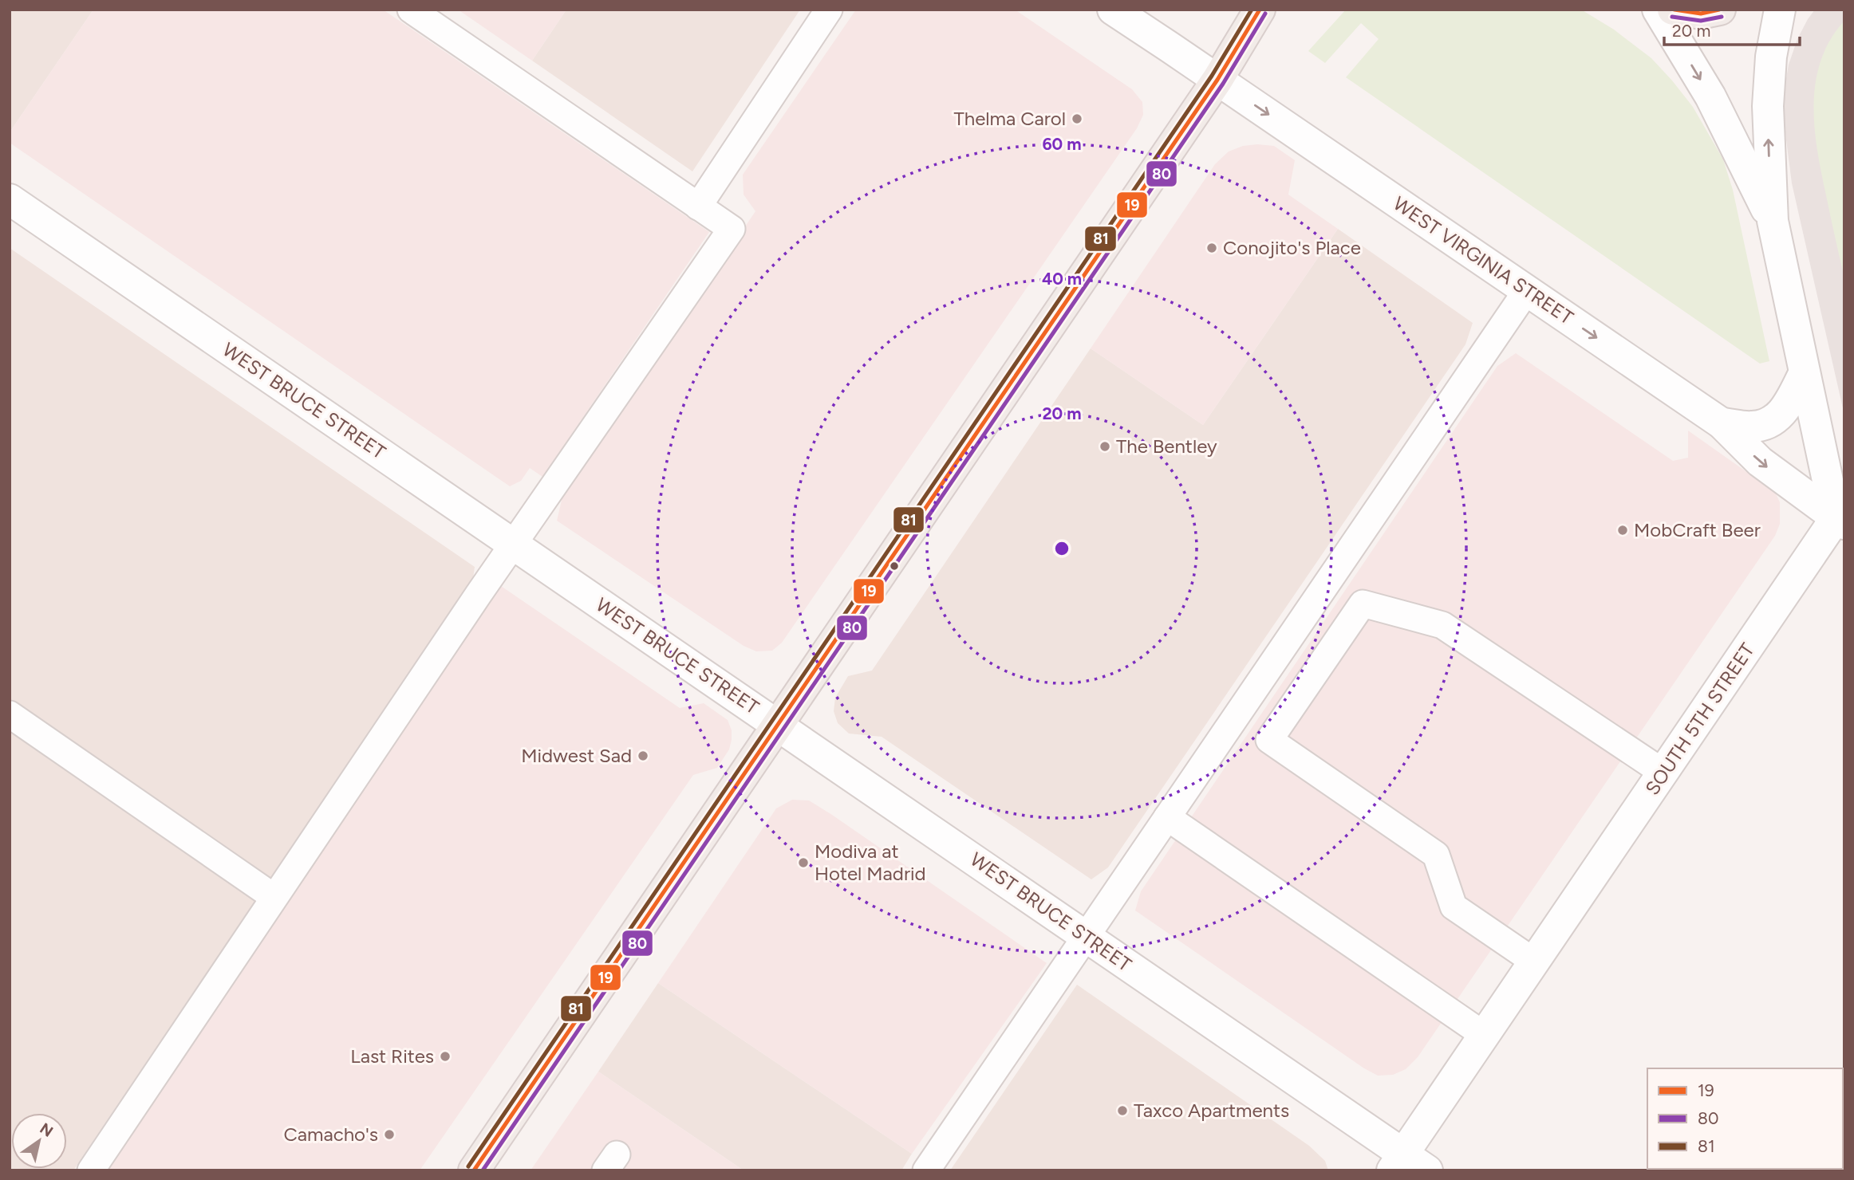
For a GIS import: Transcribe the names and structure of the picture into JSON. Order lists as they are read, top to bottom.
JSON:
{
  "streets": {
    "street": ["WEST VIRGINIA STREET", "WEST BRUCE STREET", "SOUTH 5TH STREET"]
  },
  "crossings": [
    ["WEST VIRGINIA STREET", "SOUTH 5TH STREET"],
    ["WEST BRUCE STREET", "SOUTH 5TH STREET"]
  ],
  "one_way": ["WEST VIRGINIA STREET"],
  "places": [
    "Thelma Carol",
    "Conojito's Place",
    "The Bentley",
    "MobCraft Beer",
    "Midwest Sad",
    "Modiva at Hotel Madrid",
    "Last Rites",
    "Taxco Apartments",
    "Camacho's"
  ],
  "lines": ["transit line 19", "transit line 81", "transit line 80"],
  "legend": ["19", "80", "81"],
  "scale_bar": "20 m",
  "north": "top right",
  "rings": ["60 m", "40 m", "20 m"]
}
